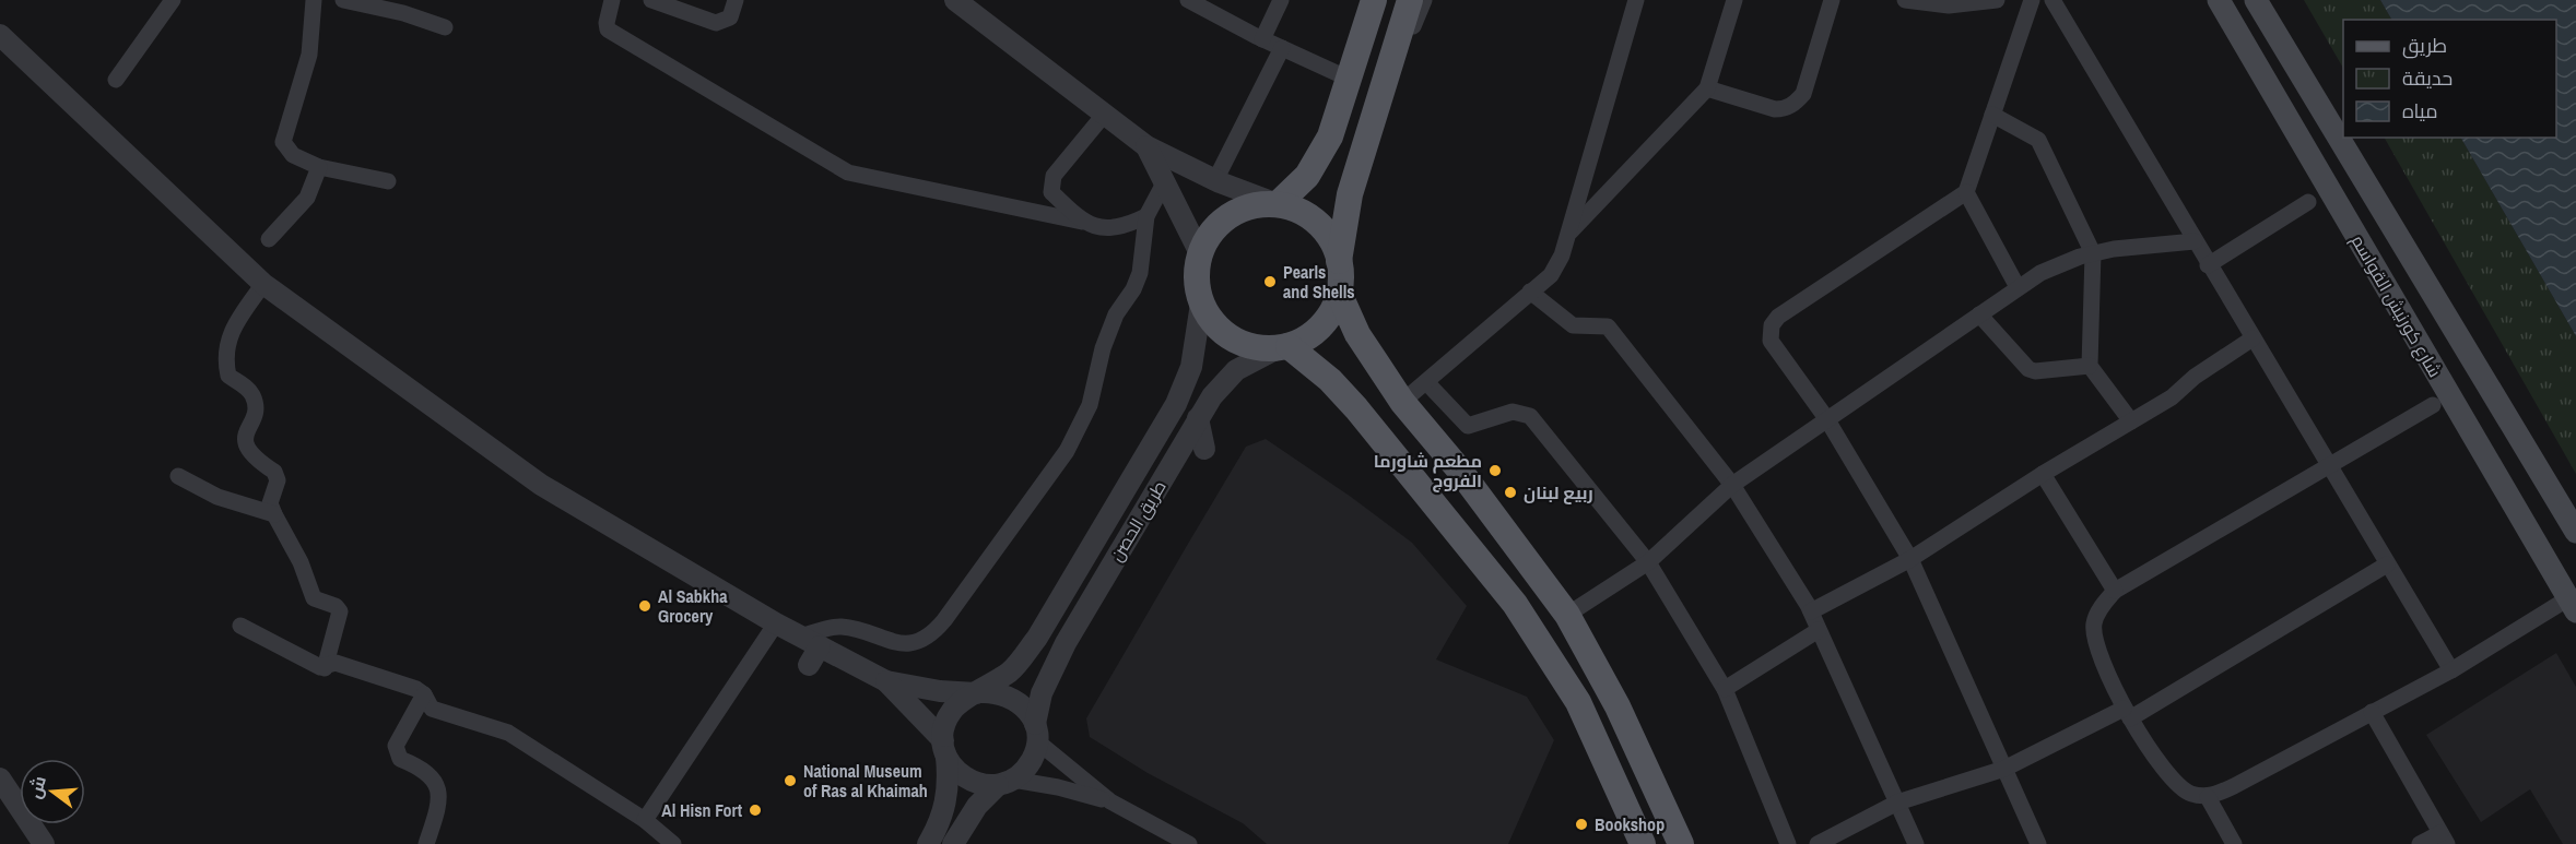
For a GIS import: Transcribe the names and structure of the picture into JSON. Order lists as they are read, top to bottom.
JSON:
{
  "streets": {
    "main road": ["شارع كورنيش القواسم"],
    "street": ["طريق الحصن"]
  },
  "places": [
    "Pearls and Shells",
    "مطعم شاورما الفروج",
    "ربيع لبنان",
    "Al Sabkha Grocery",
    "National Museum of Ras al Khaimah",
    "Al Hisn Fort",
    "Bookshop"
  ],
  "legend": ["طريق", "حديقة", "مياه"],
  "north": "left"
}
